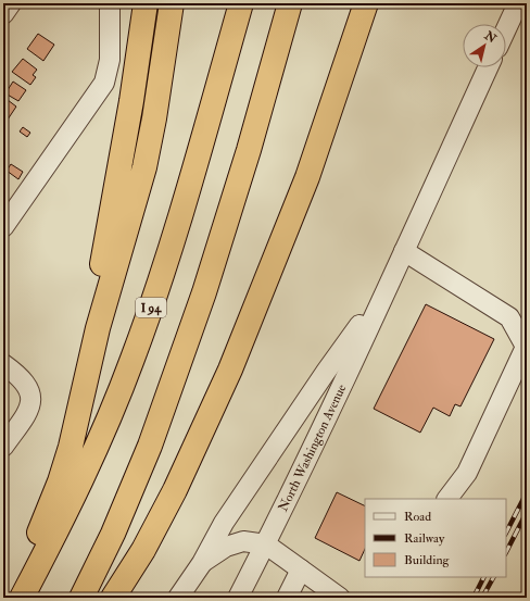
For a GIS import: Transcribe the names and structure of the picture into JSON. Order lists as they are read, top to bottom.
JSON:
{
  "streets": {
    "highway": ["I 94"],
    "street": ["North Washington Avenue"]
  },
  "legend": ["Road", "Railway", "Building"],
  "north": "top right"
}
